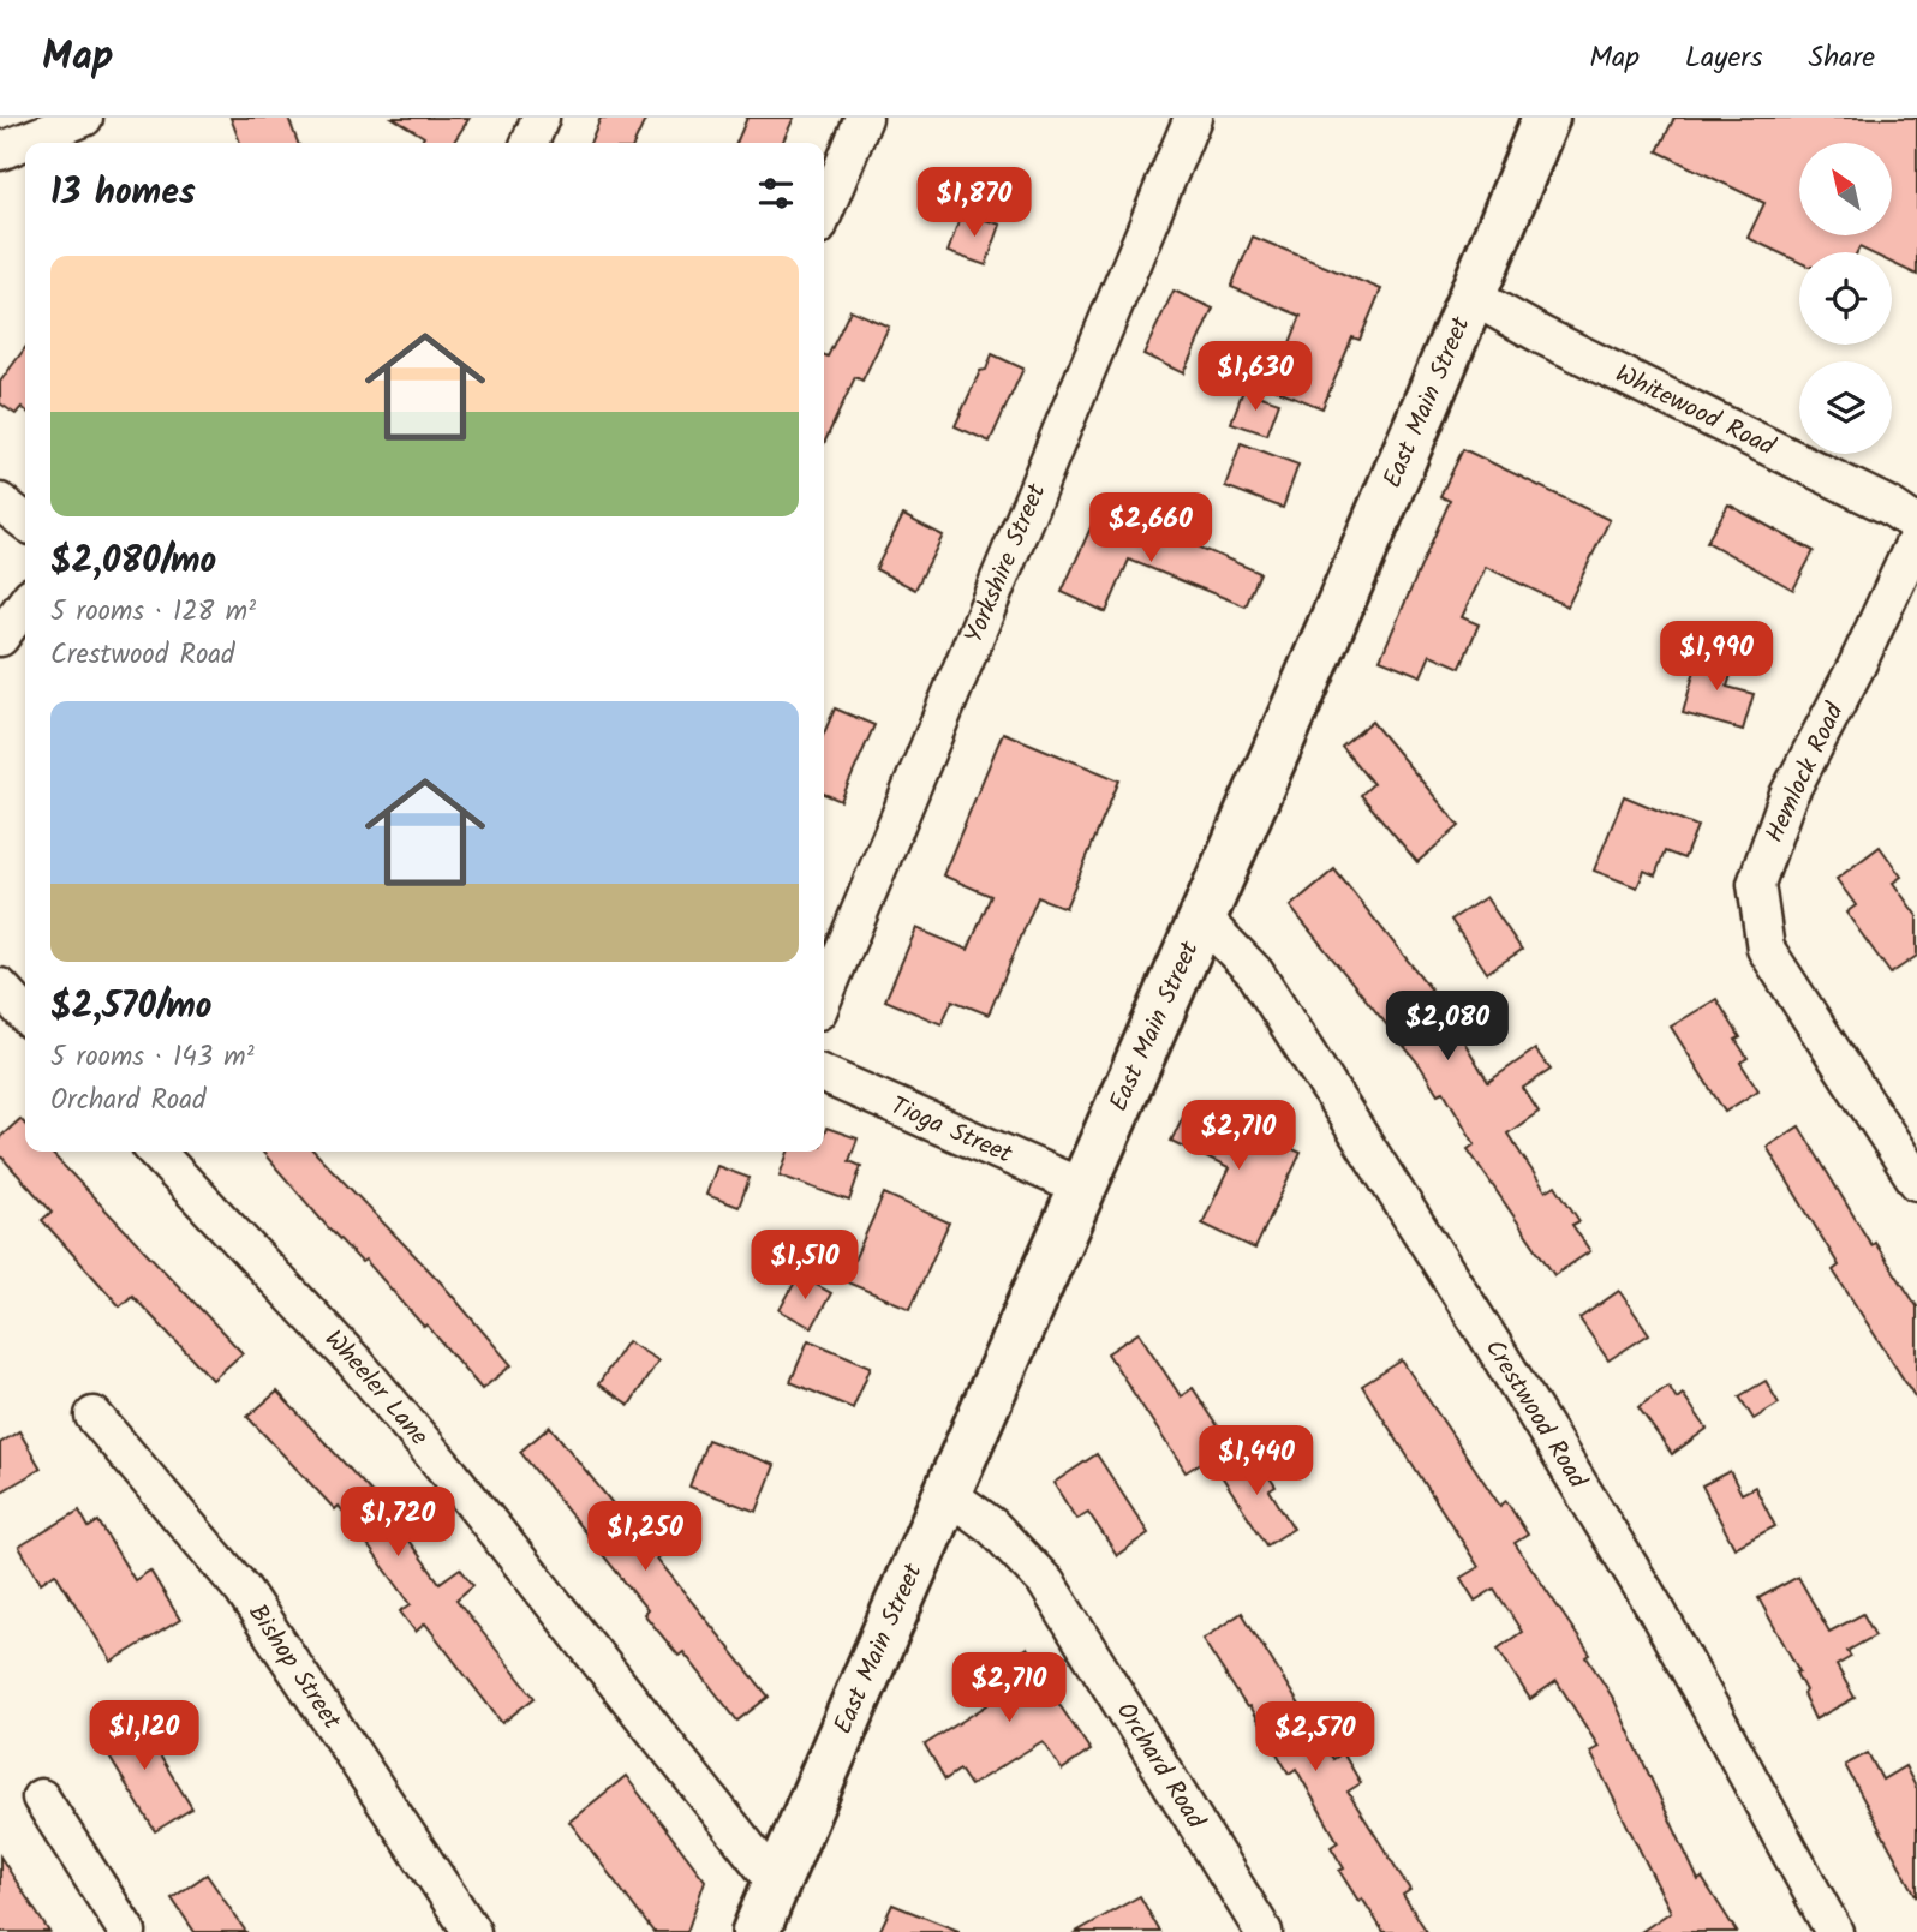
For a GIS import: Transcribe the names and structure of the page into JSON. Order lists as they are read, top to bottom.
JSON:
{
  "streets": {
    "highway": ["East Main Street"],
    "street": [
      "Whitewood Road",
      "Yorkshire Street",
      "Hemlock Road",
      "Tioga Street",
      "Wheeler Lane",
      "Crestwood Road",
      "Bishop Street",
      "Orchard Road"
    ]
  },
  "crossings": [
    ["East Main Street", "Whitewood Road"],
    ["East Main Street", "Tioga Street"],
    ["East Main Street", "Wheeler Lane"],
    ["East Main Street", "Crestwood Road"],
    ["East Main Street", "Orchard Road"]
  ],
  "north": "top left",
  "page": {
    "header": "Map",
    "nav": ["Map", "Layers", "Share"],
    "heading": "13 homes",
    "price": [
      "$1,870",
      "$1,630",
      "$2,660",
      "$1,990",
      "$2,080",
      "$2,710",
      "$1,510",
      "$1,440",
      "$1,720",
      "$1,250",
      "$2,710",
      "$1,120",
      "$2,570"
    ],
    "list": [
      {
        "name": "$2,080/mo",
        "note": "5 rooms · 128 m² · Crestwood Road"
      },
      {
        "name": "$2,570/mo",
        "note": "5 rooms · 143 m² · Orchard Road"
      }
    ]
  }
}
